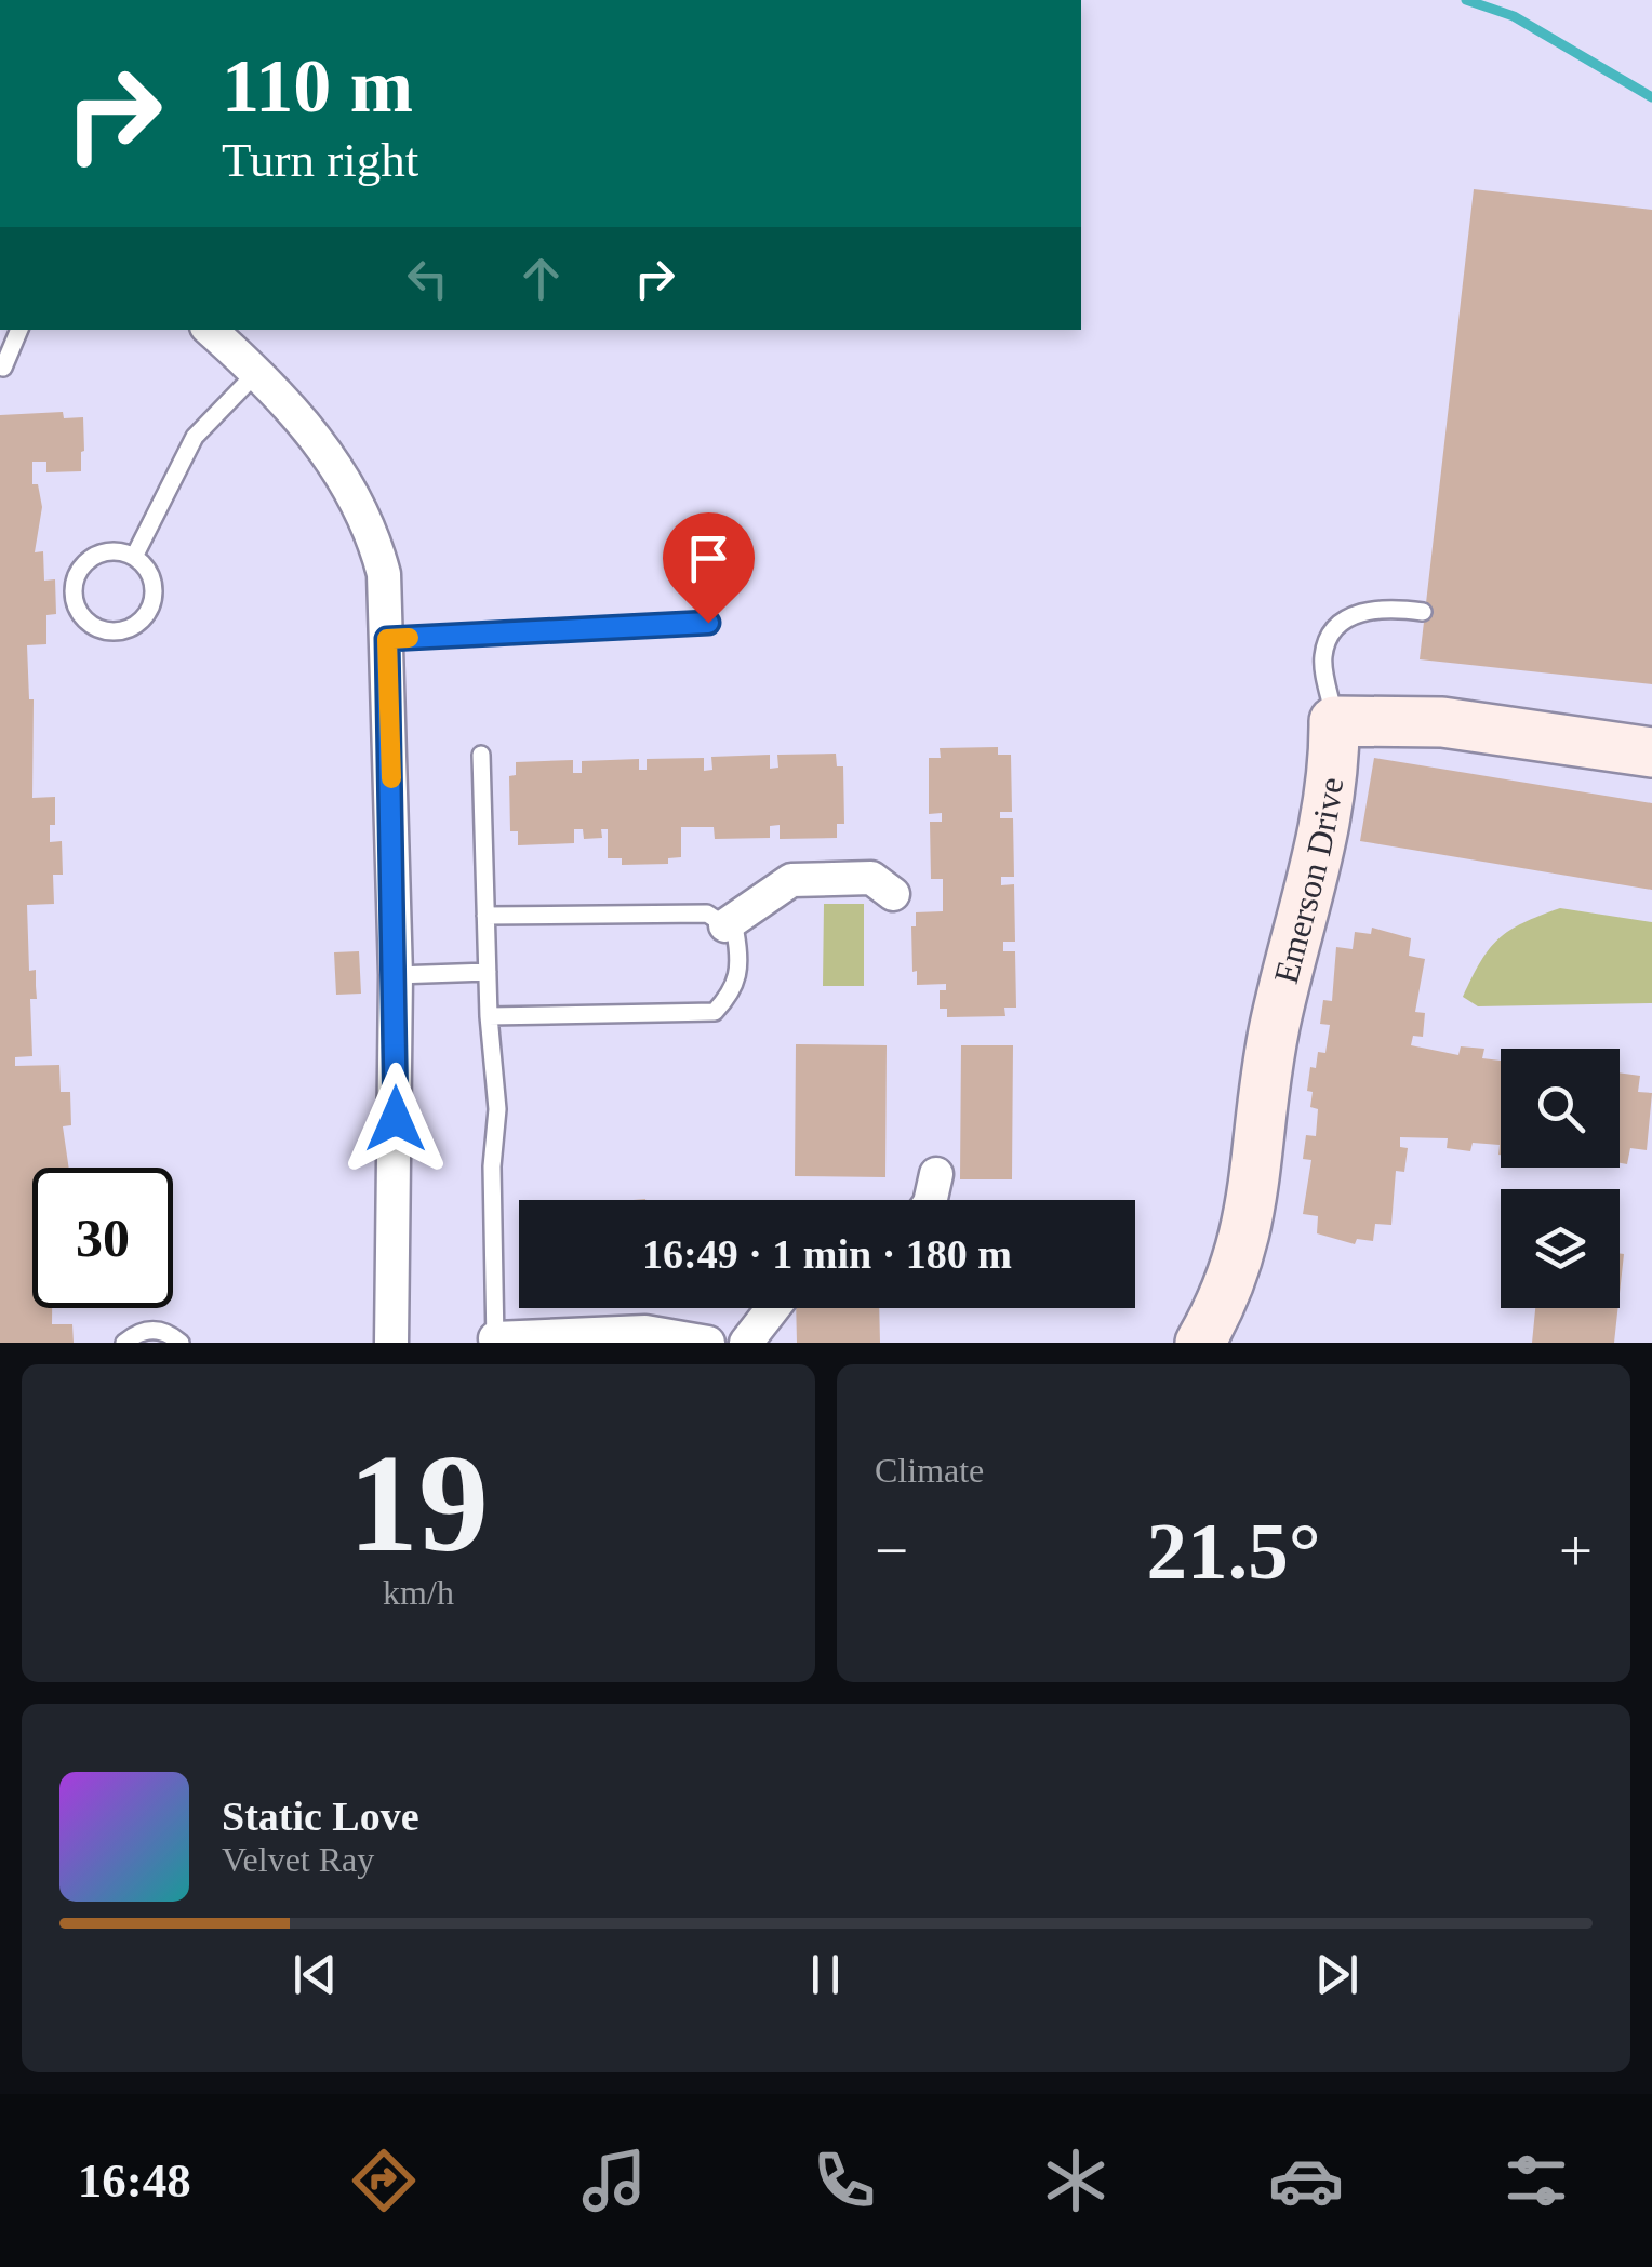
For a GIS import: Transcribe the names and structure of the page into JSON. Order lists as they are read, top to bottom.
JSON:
{
  "streets": {
    "street": ["Emerson Drive"]
  },
  "page": {
    "turn": ["110 m", "Turn right"],
    "limit": "30",
    "trip": "16:49 · 1 min · 180 m",
    "tile": [
      ["19", "km/h"],
      "Climate"
    ],
    "heat": ["−", "21.5°", "+"],
    "song": ["Static Love", "Velvet Ray"],
    "tabs": "16:48"
  }
}
